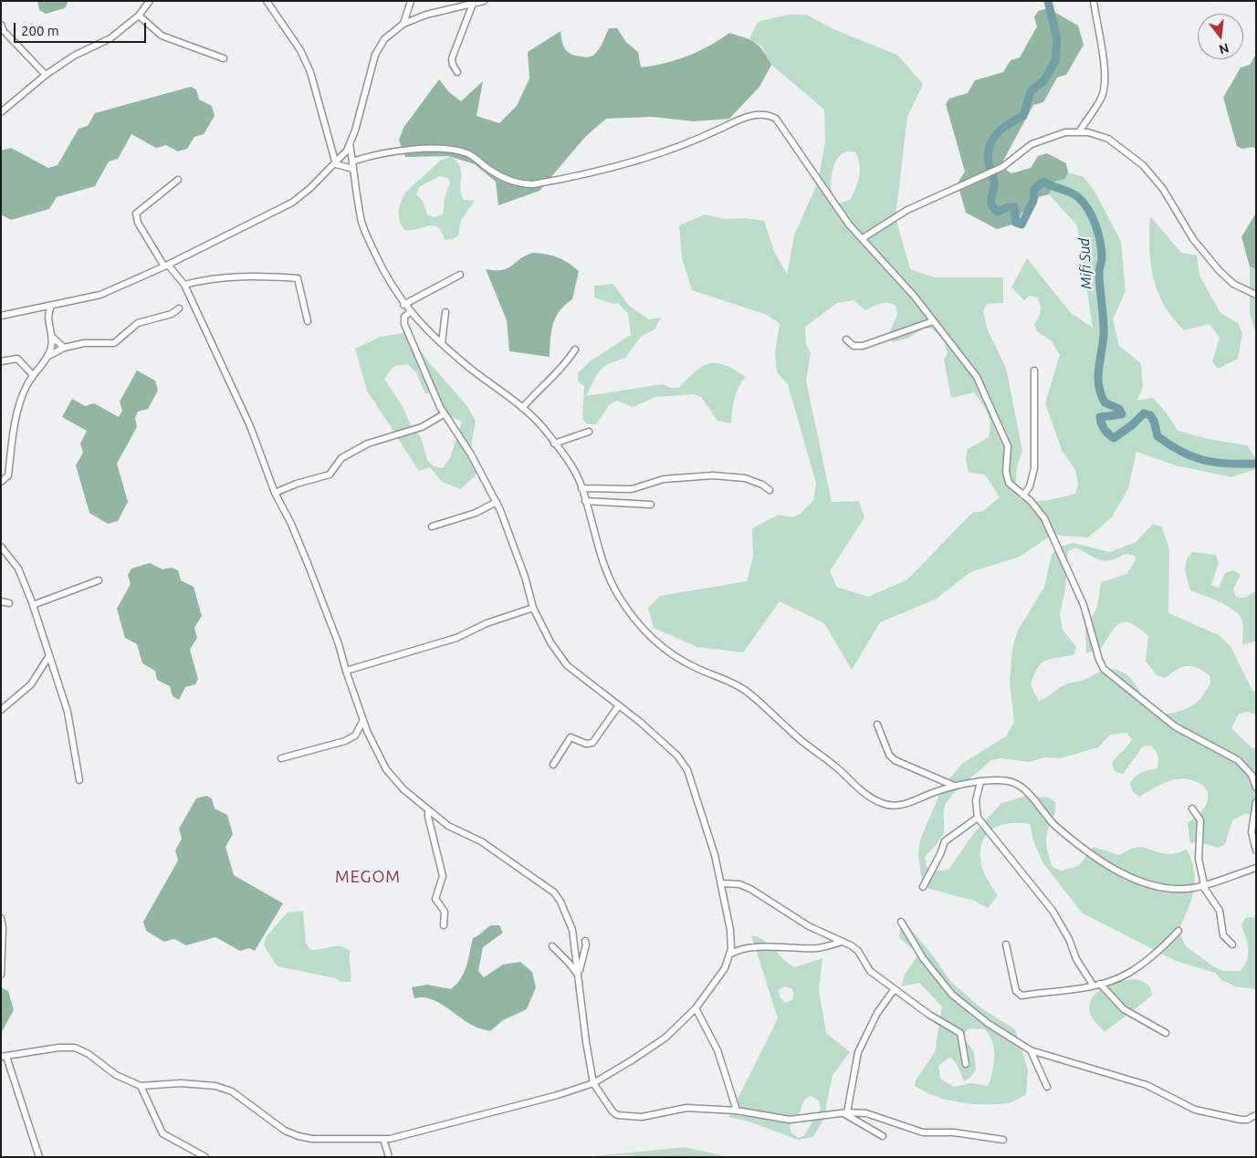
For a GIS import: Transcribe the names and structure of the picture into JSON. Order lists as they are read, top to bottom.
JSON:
{
  "districts": ["MEGOM"],
  "water": ["Mifi Sud"],
  "scale_bar": "200 m",
  "north": "bottom"
}
